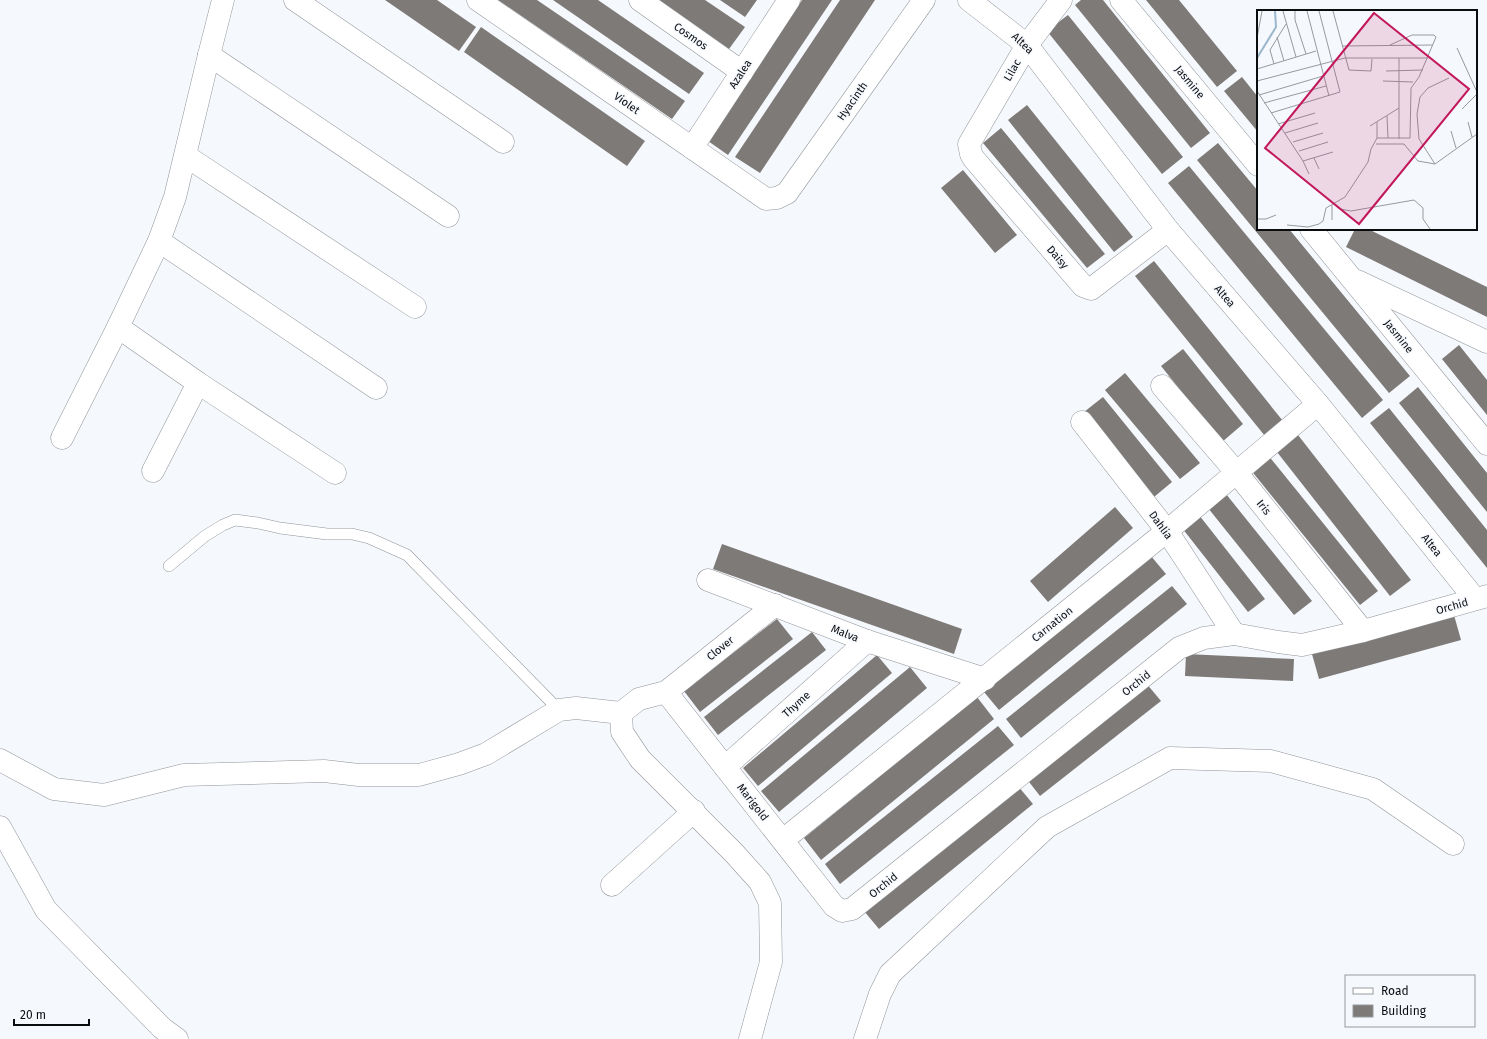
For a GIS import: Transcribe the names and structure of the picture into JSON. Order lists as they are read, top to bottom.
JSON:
{
  "streets": {
    "street": [
      "Cosmos",
      "Altea",
      "Lilac",
      "Azalea",
      "Jasmine",
      "Hyacinth",
      "Violet",
      "Daisy",
      "Iris",
      "Dahlia",
      "Orchid",
      "Carnation",
      "Malva",
      "Clover",
      "Thyme",
      "Marigold"
    ]
  },
  "crossings": [
    ["Cosmos", "Azalea"],
    ["Altea", "Lilac"],
    ["Altea", "Daisy"],
    ["Altea", "Orchid"],
    ["Altea", "Carnation"],
    ["Lilac", "Daisy"],
    ["Azalea", "Violet"],
    ["Hyacinth", "Violet"],
    ["Iris", "Orchid"],
    ["Iris", "Carnation"],
    ["Dahlia", "Orchid"],
    ["Dahlia", "Carnation"],
    ["Orchid", "Marigold"],
    ["Carnation", "Malva"],
    ["Carnation", "Marigold"],
    ["Malva", "Clover"],
    ["Malva", "Thyme"],
    ["Clover", "Marigold"],
    ["Thyme", "Marigold"]
  ],
  "legend": ["Road", "Building"],
  "scale_bar": "20 m"
}
